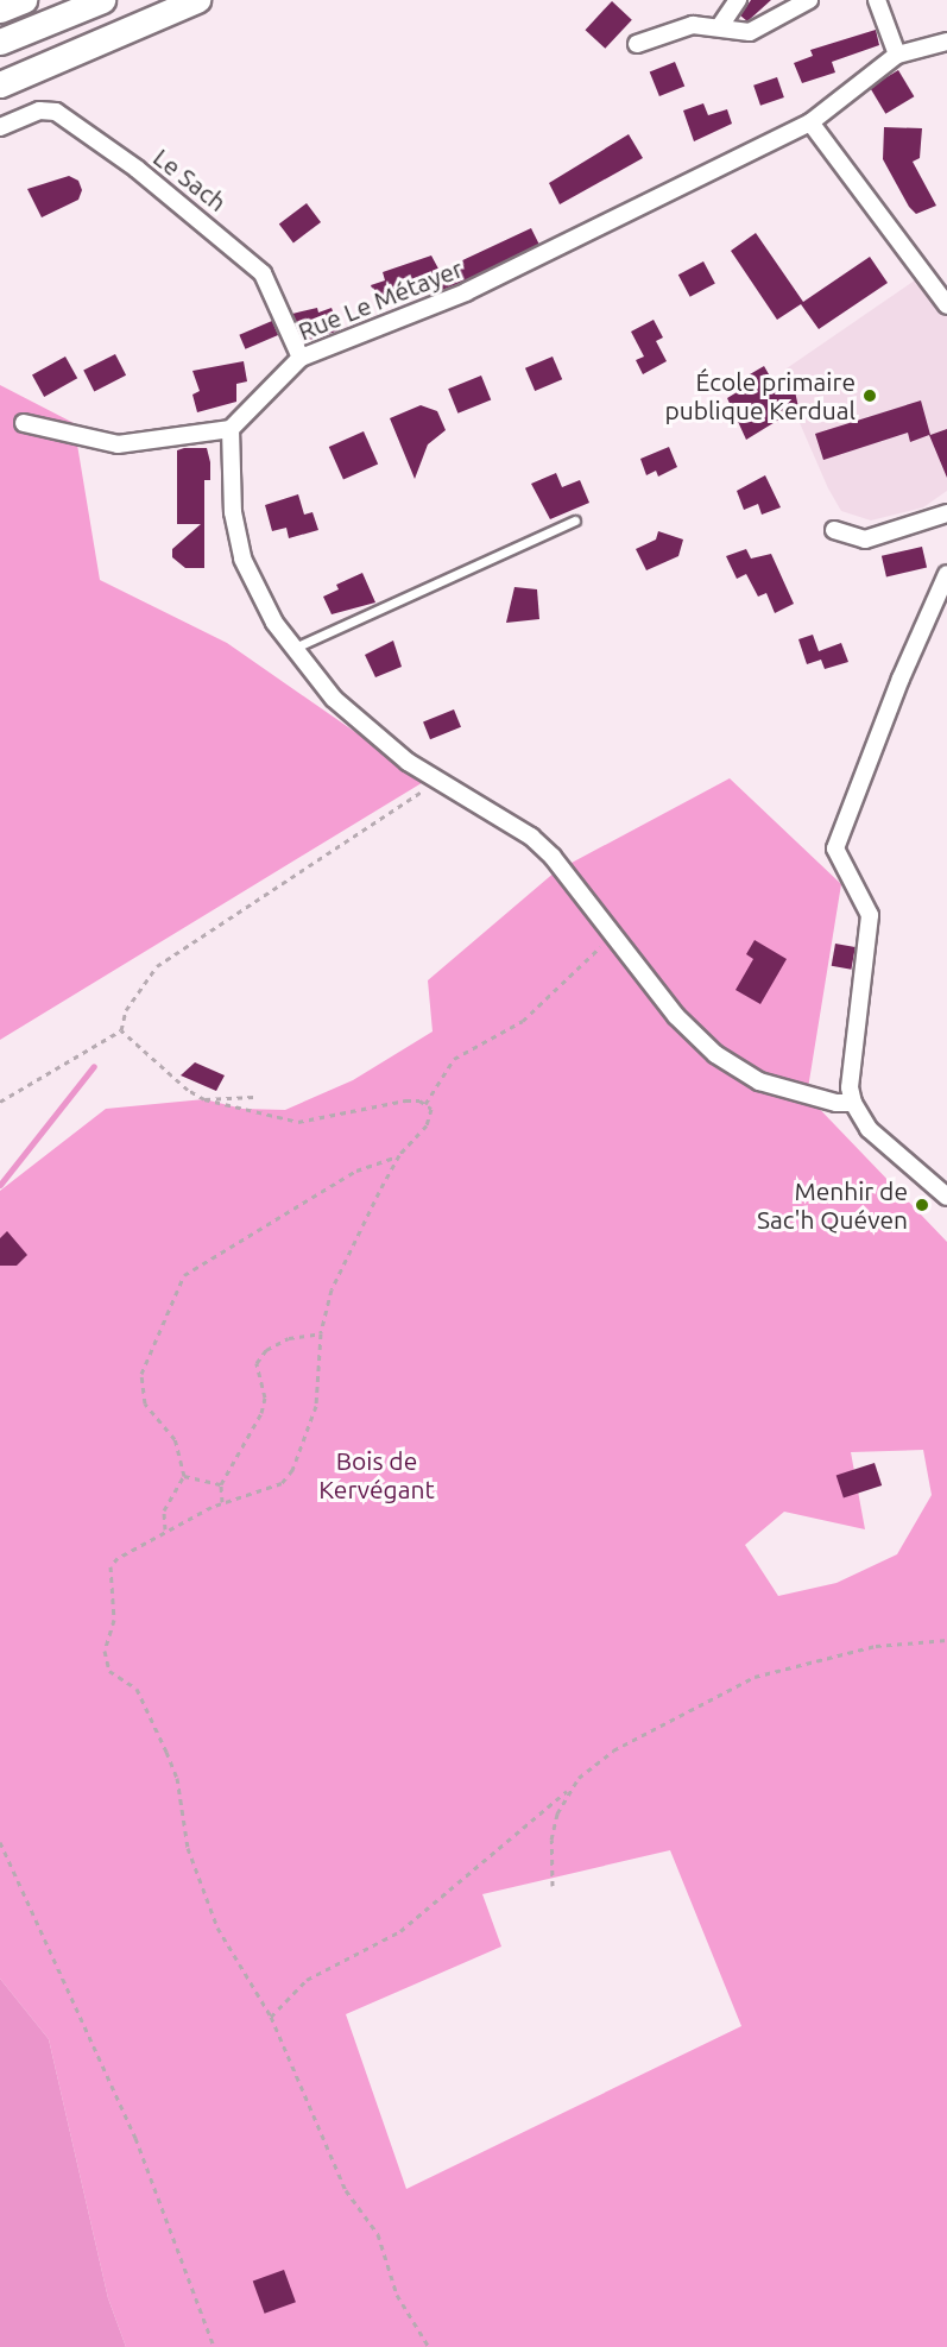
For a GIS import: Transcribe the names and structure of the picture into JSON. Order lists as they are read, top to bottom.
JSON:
{
  "streets": {
    "street": ["Le Sach", "Rue Le Métayer"]
  },
  "crossings": [
    ["Le Sach", "Rue Le Métayer"]
  ],
  "parks": ["Bois de Kervégant"],
  "places": ["École primaire publique Kerdual", "Menhir de Sac'h Quéven"]
}
